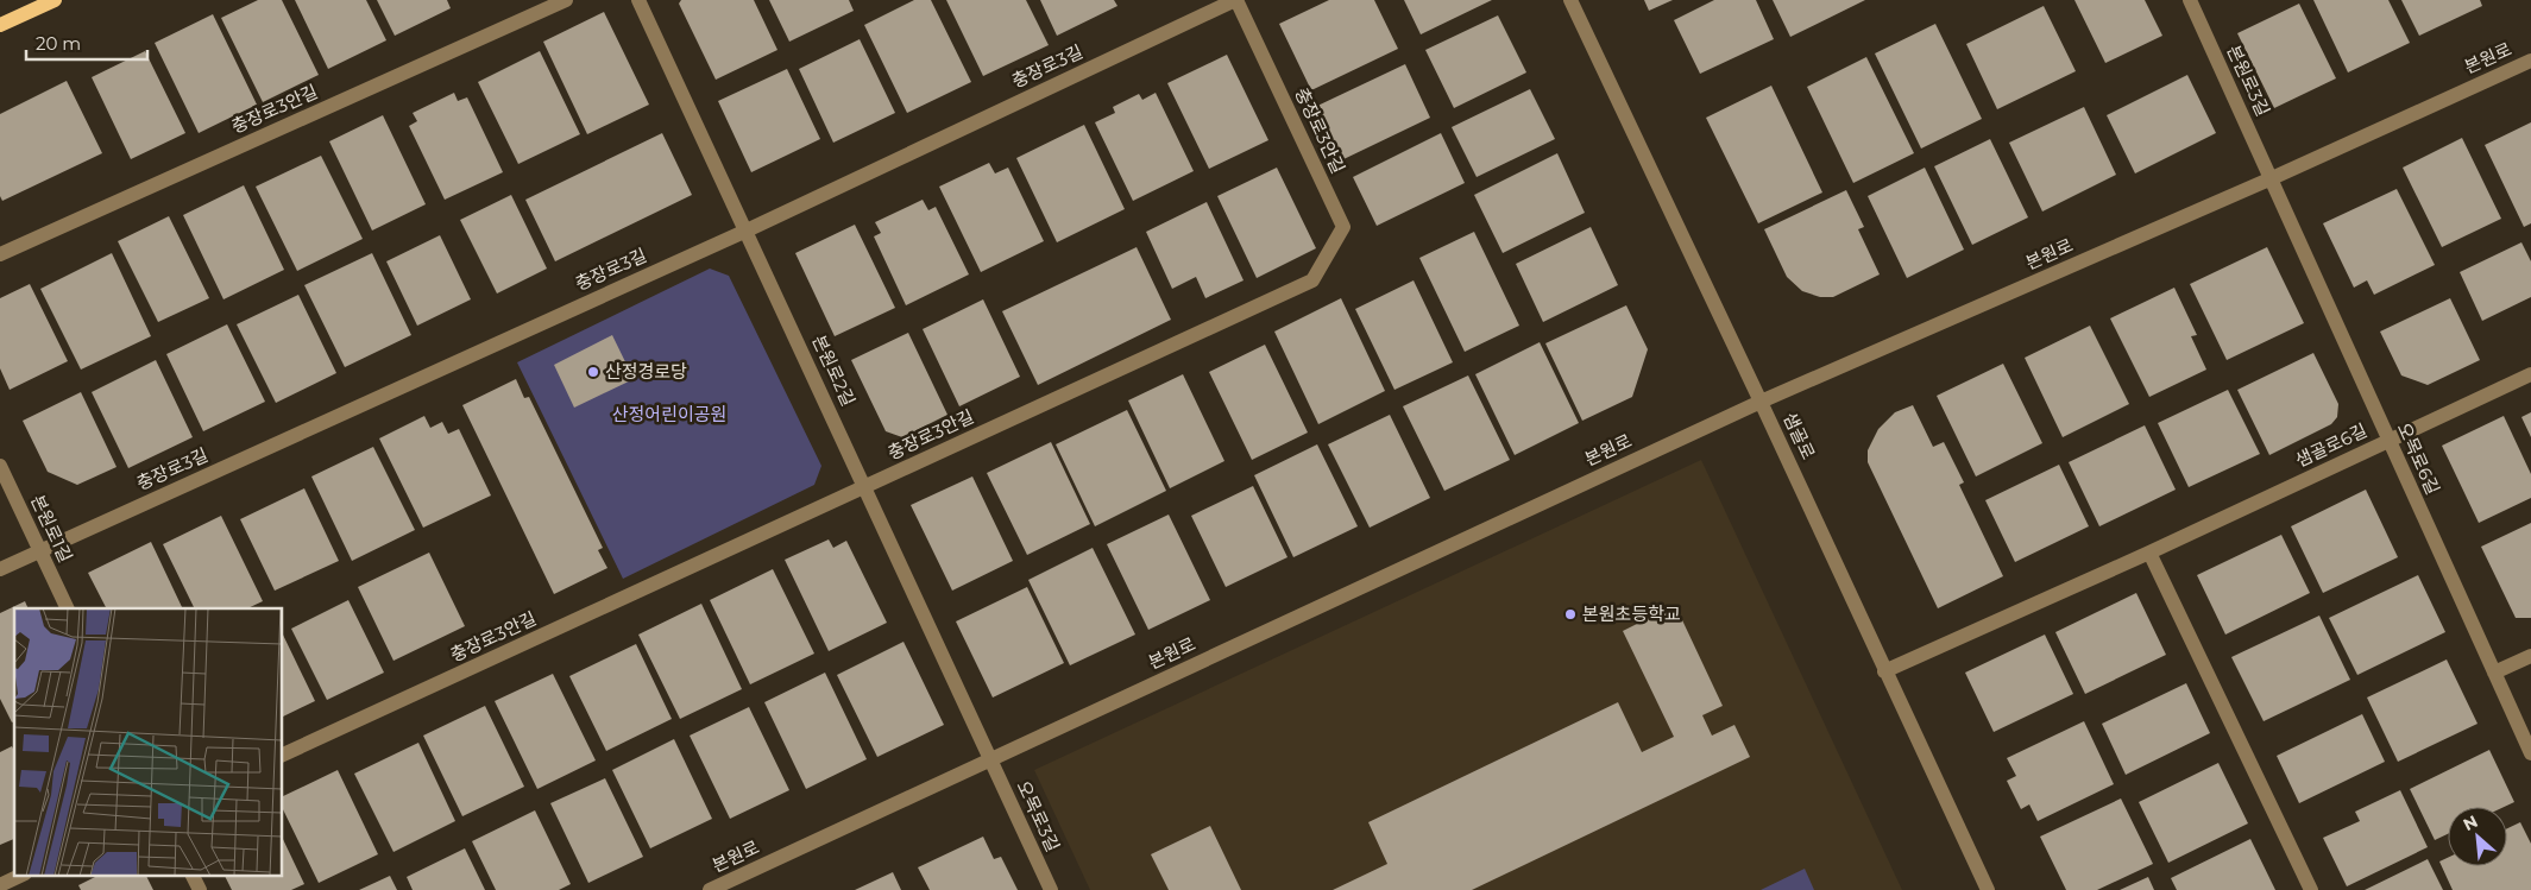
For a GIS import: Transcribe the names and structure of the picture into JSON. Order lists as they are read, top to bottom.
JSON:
{
  "streets": {
    "street": [
      "본원로",
      "충장로3길",
      "본원로3길",
      "충장로3안길",
      "본원로2길",
      "샘골로",
      "샘골로6길",
      "오목로6길",
      "본원로1길",
      "오목로3길"
    ]
  },
  "crossings": [
    ["본원로", "본원로3길"],
    ["본원로", "본원로2길"],
    ["본원로", "샘골로"],
    ["본원로", "오목로6길"],
    ["본원로", "오목로3길"],
    ["충장로3길", "충장로3안길"],
    ["충장로3길", "본원로2길"],
    ["충장로3길", "본원로1길"],
    ["본원로3길", "오목로6길"],
    ["충장로3안길", "본원로2길"],
    ["본원로2길", "오목로3길"],
    ["샘골로", "샘골로6길"],
    ["샘골로6길", "오목로6길"]
  ],
  "parks": ["산정어린이공원"],
  "places": ["산정경로당", "본원초등학교"],
  "scale_bar": "20 m",
  "north": "top left"
}
